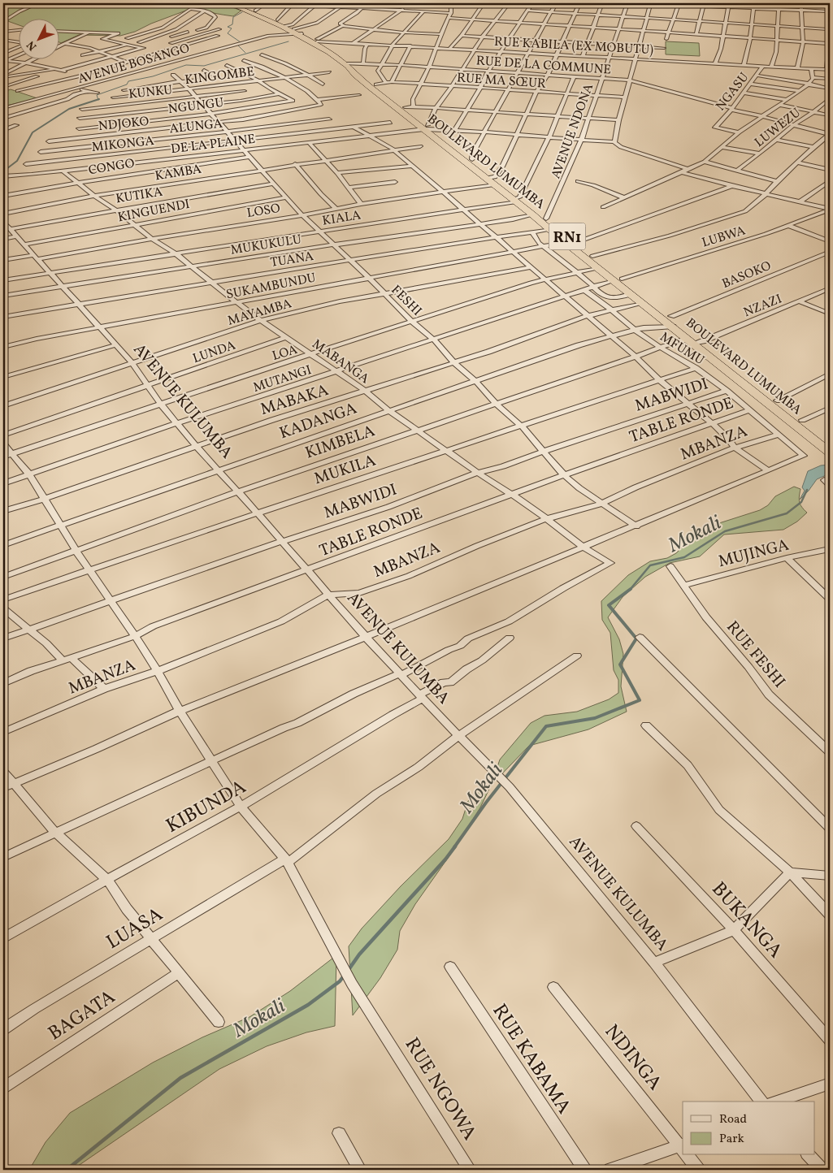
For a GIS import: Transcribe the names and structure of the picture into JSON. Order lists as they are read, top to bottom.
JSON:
{
  "streets": {
    "highway": ["BOULEVARD LUMUMBA", "RN1"],
    "street": [
      "RUE KABILA (EX MOBUTU)",
      "AVENUE BOSANGO",
      "RUE DE LA COMMUNE",
      "KINGOMBE",
      "RUE MA SŒUR",
      "KUNKU",
      "NGASU",
      "NGUNGU",
      "NDJOKO",
      "ALUNGA",
      "LUWEZU",
      "AVENUE NDONA",
      "MIKONGA",
      "DE LA PLAINE",
      "CONGO",
      "KAMBA",
      "KUTIKA",
      "KINGUENDI",
      "LOSO",
      "KIALA",
      "LUBWA",
      "MUKUKULU",
      "TUANA",
      "BASOKO",
      "SUKAMBUNDU",
      "FESHI",
      "NZAZI",
      "MAYAMBA",
      "MFUMU",
      "LUNDA",
      "LOA",
      "MABANGA",
      "MUTANGI",
      "MABWIDI",
      "MABAKA",
      "AVENUE KULUMBA",
      "TABLE RONDE",
      "KADANGA",
      "KIMBELA",
      "MBANZA",
      "MUKILA",
      "MUJINGA",
      "RUE FESHI",
      "KIBUNDA",
      "BUKANGA",
      "LUASA",
      "BAGATA",
      "NDINGA",
      "RUE KABAMA",
      "RUE NGOWA"
    ]
  },
  "crossings": [
    ["RUE KABILA (EX MOBUTU)", "NGASU"],
    ["RUE KABILA (EX MOBUTU)", "AVENUE NDONA"],
    ["RUE KABILA (EX MOBUTU)", "BOULEVARD LUMUMBA"],
    ["RUE DE LA COMMUNE", "NGASU"],
    ["RUE DE LA COMMUNE", "LUWEZU"],
    ["RUE DE LA COMMUNE", "AVENUE NDONA"],
    ["RUE DE LA COMMUNE", "BOULEVARD LUMUMBA"],
    ["KINGOMBE", "KUNKU"],
    ["KINGOMBE", "FESHI"],
    ["RUE MA SŒUR", "AVENUE NDONA"],
    ["RUE MA SŒUR", "BOULEVARD LUMUMBA"],
    ["KUNKU", "FESHI"],
    ["NGUNGU", "FESHI"],
    ["NDJOKO", "FESHI"],
    ["ALUNGA", "FESHI"],
    ["AVENUE NDONA", "DE LA PLAINE"],
    ["AVENUE NDONA", "BOULEVARD LUMUMBA"],
    ["MIKONGA", "FESHI"],
    ["DE LA PLAINE", "BOULEVARD LUMUMBA"],
    ["DE LA PLAINE", "CONGO"],
    ["DE LA PLAINE", "FESHI"],
    ["DE LA PLAINE", "MABANGA"],
    ["BOULEVARD LUMUMBA", "LOSO"],
    ["BOULEVARD LUMUMBA", "KIALA"],
    ["BOULEVARD LUMUMBA", "LUBWA"],
    ["BOULEVARD LUMUMBA", "MUKUKULU"],
    ["BOULEVARD LUMUMBA", "TUANA"],
    ["BOULEVARD LUMUMBA", "BASOKO"],
    ["BOULEVARD LUMUMBA", "SUKAMBUNDU"],
    ["BOULEVARD LUMUMBA", "NZAZI"],
    ["BOULEVARD LUMUMBA", "LOA"],
    ["BOULEVARD LUMUMBA", "MUTANGI"],
    ["BOULEVARD LUMUMBA", "MABAKA"],
    ["BOULEVARD LUMUMBA", "KIMBELA"],
    ["CONGO", "FESHI"],
    ["CONGO", "MABANGA"],
    ["KAMBA", "FESHI"],
    ["KAMBA", "MABANGA"],
    ["KUTIKA", "FESHI"],
    ["KUTIKA", "MABANGA"],
    ["KUTIKA", "AVENUE KULUMBA"],
    ["KINGUENDI", "FESHI"],
    ["KINGUENDI", "MABANGA"],
    ["KINGUENDI", "AVENUE KULUMBA"],
    ["LOSO", "FESHI"],
    ["LOSO", "MABANGA"],
    ["LOSO", "AVENUE KULUMBA"],
    ["KIALA", "FESHI"],
    ["KIALA", "MABANGA"],
    ["KIALA", "AVENUE KULUMBA"],
    ["LUBWA", "MUTANGI"],
    ["MUKUKULU", "FESHI"],
    ["MUKUKULU", "MABANGA"],
    ["MUKUKULU", "AVENUE KULUMBA"],
    ["TUANA", "FESHI"],
    ["TUANA", "MABANGA"],
    ["TUANA", "AVENUE KULUMBA"],
    ["BASOKO", "KADANGA"],
    ["SUKAMBUNDU", "FESHI"],
    ["SUKAMBUNDU", "MABANGA"],
    ["SUKAMBUNDU", "AVENUE KULUMBA"],
    ["FESHI", "MAYAMBA"],
    ["FESHI", "LOA"],
    ["FESHI", "MUTANGI"],
    ["FESHI", "MABWIDI"],
    ["FESHI", "MABAKA"],
    ["FESHI", "TABLE RONDE"],
    ["FESHI", "KADANGA"],
    ["FESHI", "KIMBELA"],
    ["FESHI", "MBANZA"],
    ["FESHI", "MUKILA"],
    ["NZAZI", "KIMBELA"],
    ["MAYAMBA", "MABANGA"],
    ["MAYAMBA", "AVENUE KULUMBA"],
    ["MFUMU", "MUTANGI"],
    ["MFUMU", "MABWIDI"],
    ["MFUMU", "MABAKA"],
    ["MFUMU", "TABLE RONDE"],
    ["MFUMU", "KADANGA"],
    ["MFUMU", "KIMBELA"],
    ["MFUMU", "MBANZA"],
    ["MFUMU", "MUKILA"],
    ["LUNDA", "MABANGA"],
    ["LUNDA", "AVENUE KULUMBA"],
    ["LOA", "MABANGA"],
    ["LOA", "AVENUE KULUMBA"],
    ["LOA", "RUE NGOWA"],
    ["MABANGA", "MUTANGI"],
    ["MABANGA", "MABWIDI"],
    ["MABANGA", "MABAKA"],
    ["MABANGA", "AVENUE KULUMBA"],
    ["MABANGA", "TABLE RONDE"],
    ["MABANGA", "KADANGA"],
    ["MABANGA", "KIMBELA"],
    ["MABANGA", "MBANZA"],
    ["MABANGA", "MUKILA"],
    ["MUTANGI", "AVENUE KULUMBA"],
    ["MUTANGI", "RUE NGOWA"],
    ["MABWIDI", "AVENUE KULUMBA"],
    ["MABWIDI", "RUE NGOWA"],
    ["MABAKA", "AVENUE KULUMBA"],
    ["MABAKA", "RUE NGOWA"],
    ["AVENUE KULUMBA", "TABLE RONDE"],
    ["AVENUE KULUMBA", "KADANGA"],
    ["AVENUE KULUMBA", "KIMBELA"],
    ["AVENUE KULUMBA", "MBANZA"],
    ["AVENUE KULUMBA", "MUKILA"],
    ["AVENUE KULUMBA", "KIBUNDA"],
    ["AVENUE KULUMBA", "LUASA"],
    ["TABLE RONDE", "RUE NGOWA"],
    ["KADANGA", "RUE NGOWA"],
    ["KIMBELA", "RUE NGOWA"],
    ["MBANZA", "RUE NGOWA"],
    ["MUKILA", "RUE NGOWA"],
    ["MUJINGA", "RUE FESHI"],
    ["KIBUNDA", "RUE NGOWA"],
    ["LUASA", "RUE NGOWA"]
  ],
  "water": ["Mokali"],
  "legend": ["Road", "Park"],
  "north": "bottom left"
}
